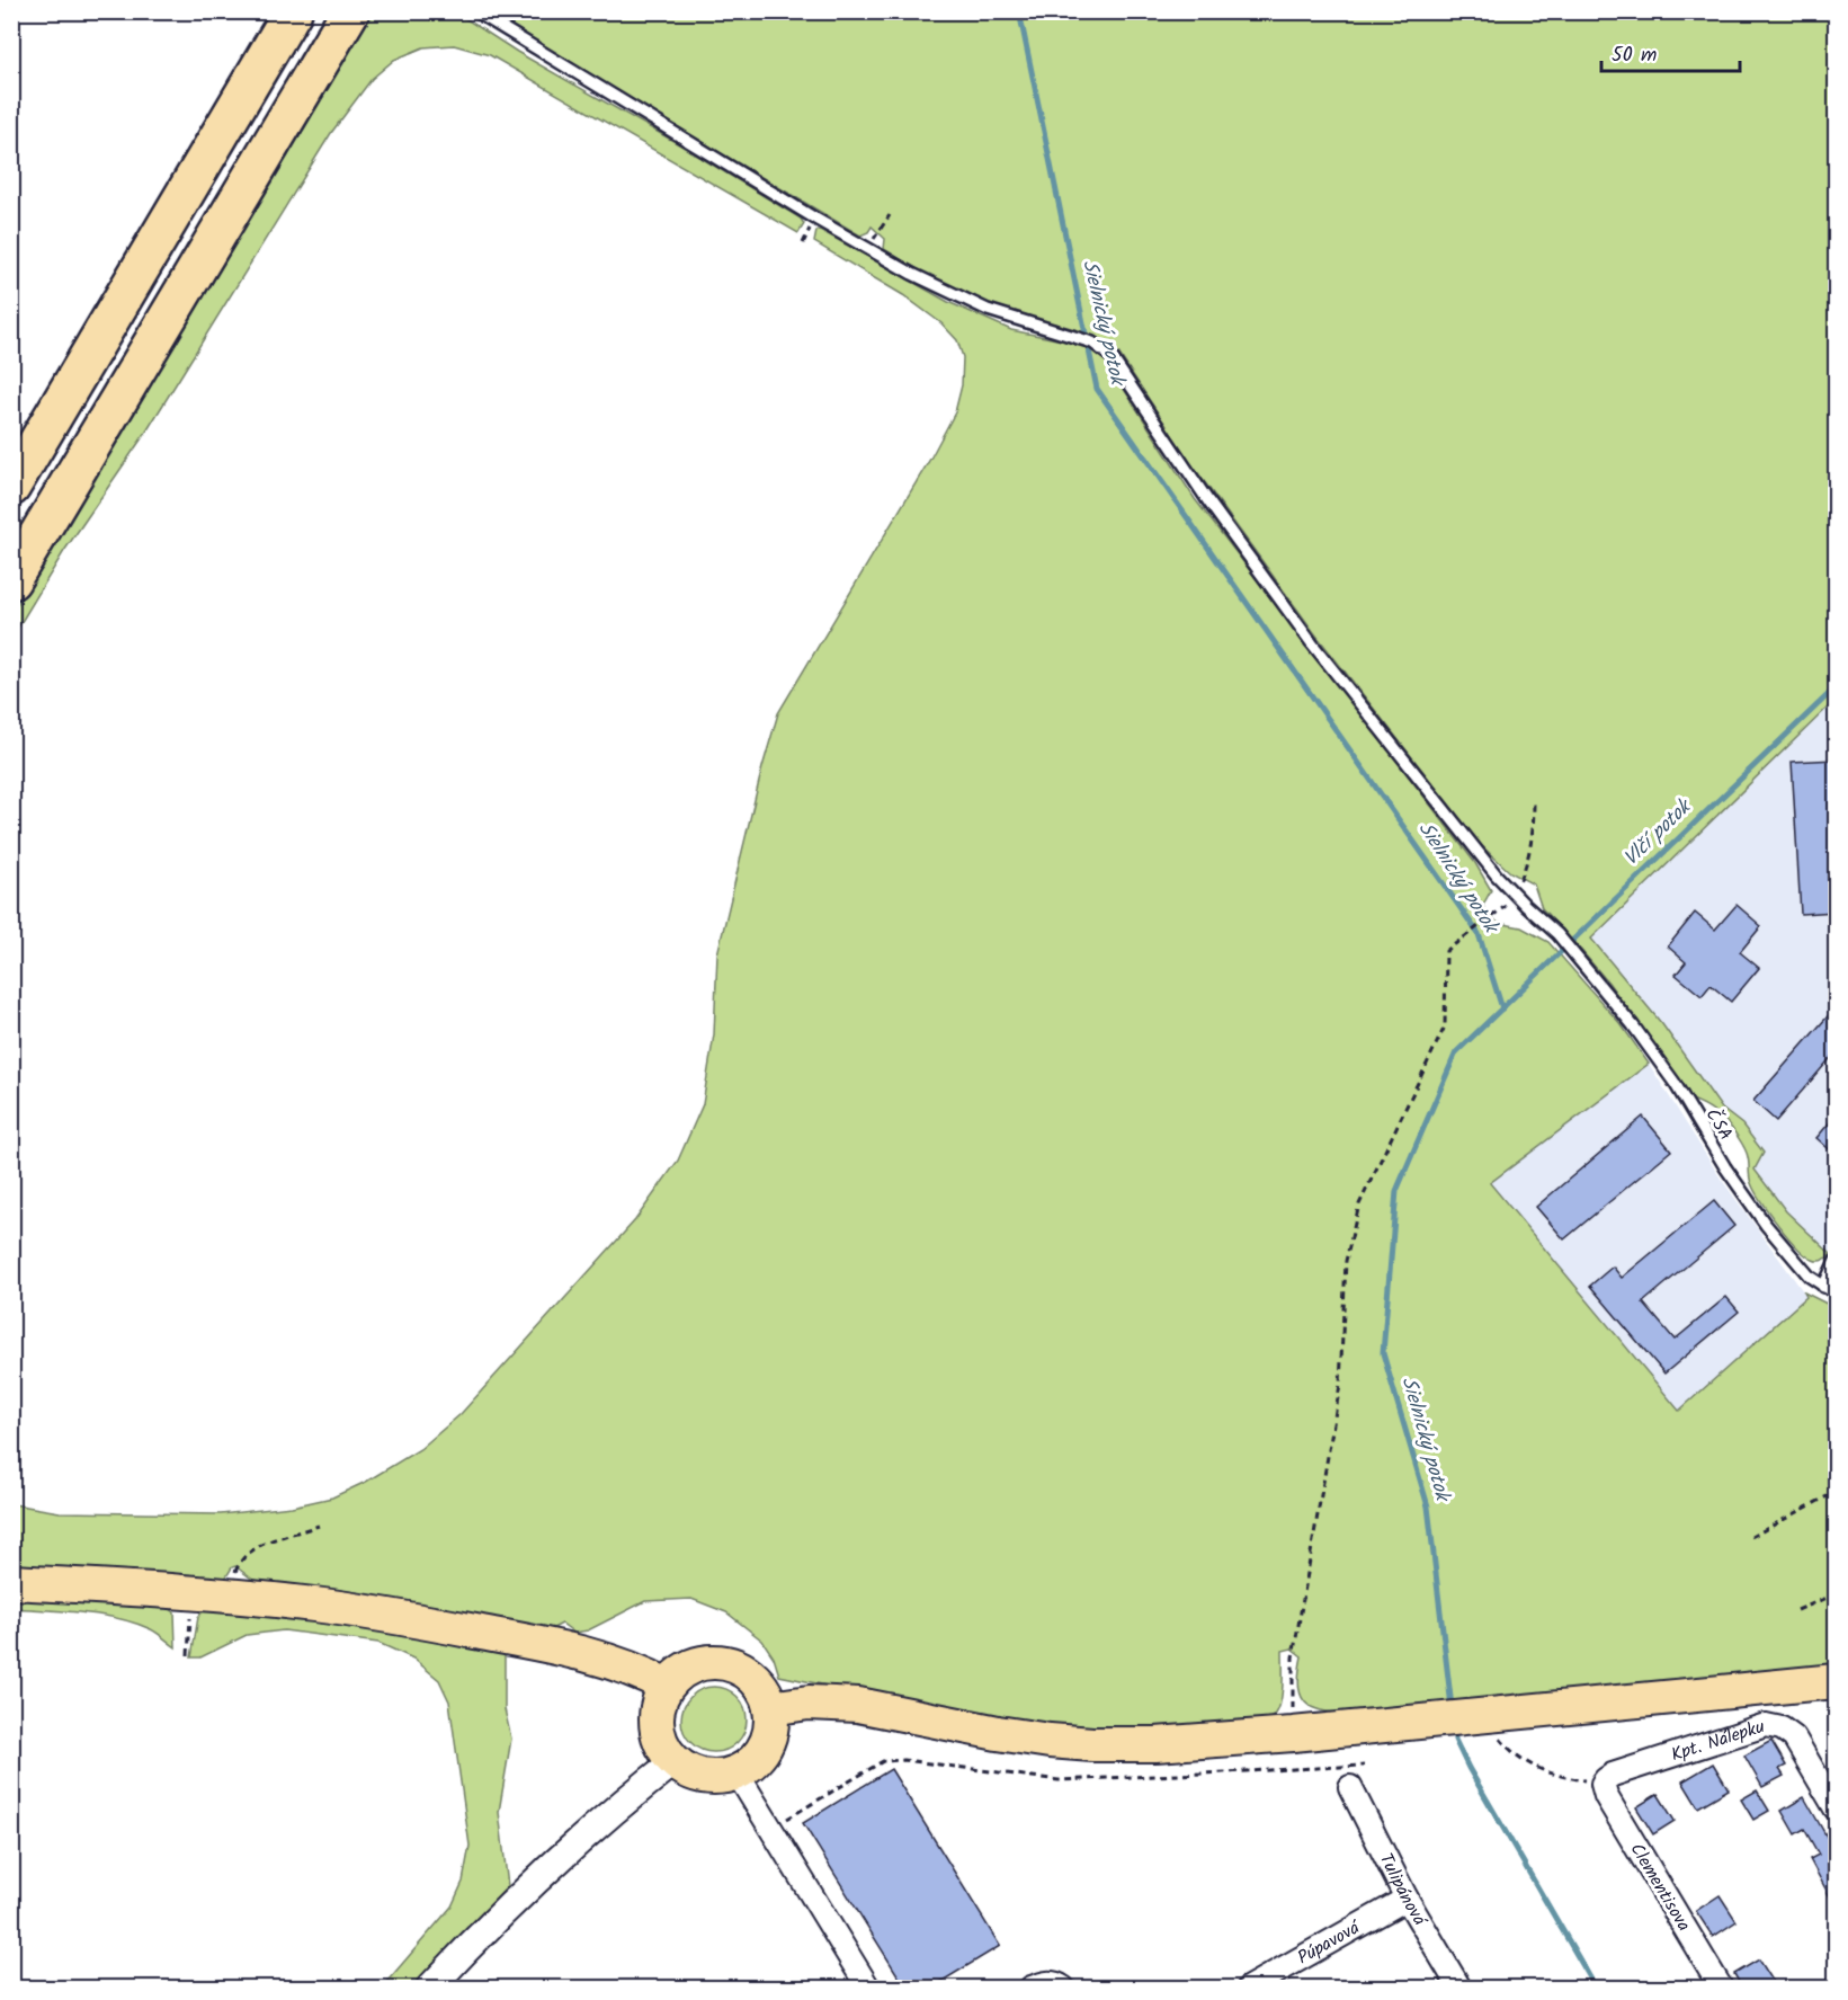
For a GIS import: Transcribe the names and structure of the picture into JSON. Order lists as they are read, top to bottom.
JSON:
{
  "streets": {
    "street": [
      "Kpt. Nálepku",
      "Clementisova",
      "Tulipánová",
      "Púpavová"
    ],
    "lane": ["ČSA"]
  },
  "crossings": [
    ["Kpt. Nálepku", "Clementisova"],
    ["Tulipánová", "Púpavová"]
  ],
  "water": ["Sielnický potok", "Vlčí potok"],
  "scale_bar": "50 m"
}
